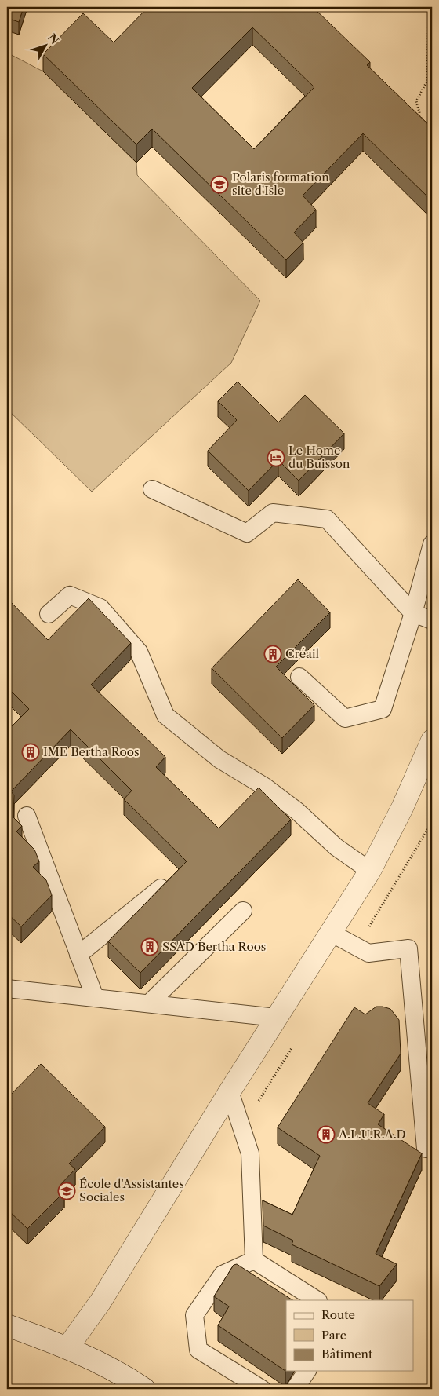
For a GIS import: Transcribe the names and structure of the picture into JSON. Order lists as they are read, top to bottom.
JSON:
{
  "places": {
    "school or university": ["Polaris formation site d'Isle", "École d'Assistantes Sociales"],
    "hotel": ["Le Home du Buisson"],
    "building": [
      "Créail",
      "IME Bertha Roos",
      "SSAD Bertha Roos",
      "A.L.U.R.A.D"
    ]
  },
  "legend": ["Route", "Parc", "Bâtiment"],
  "north": "top right"
}
